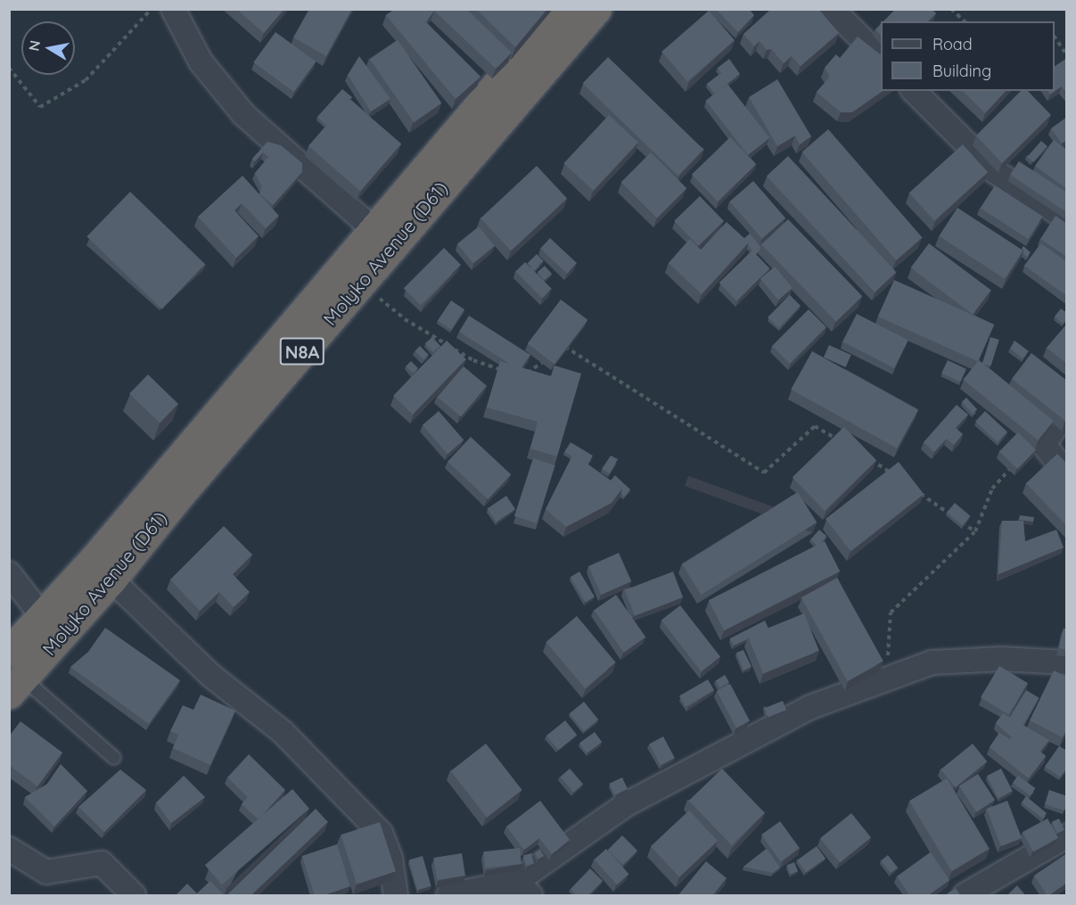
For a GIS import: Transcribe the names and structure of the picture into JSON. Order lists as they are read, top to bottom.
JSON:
{
  "streets": {
    "highway": ["Molyko Avenue (D61)", "N8A"]
  },
  "legend": ["Road", "Building"],
  "north": "left"
}
